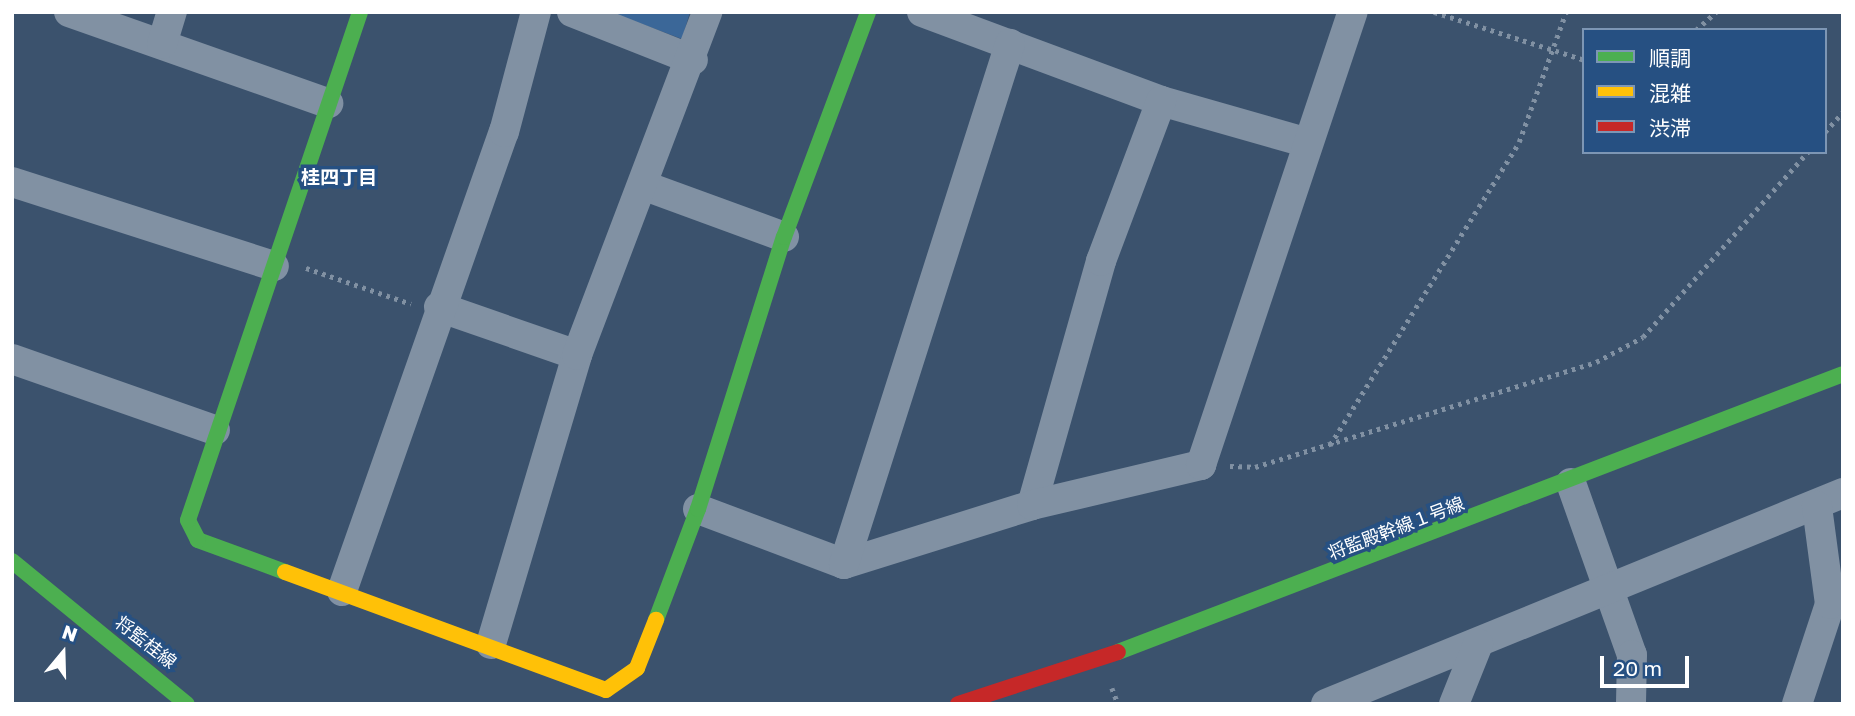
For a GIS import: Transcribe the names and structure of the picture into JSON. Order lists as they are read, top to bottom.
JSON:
{
  "streets": {
    "street": ["将監殿幹線１号線", "将監桂線"]
  },
  "districts": ["桂四丁目"],
  "legend": ["順調", "混雑", "渋滞"],
  "scale_bar": "20 m",
  "north": "top"
}
